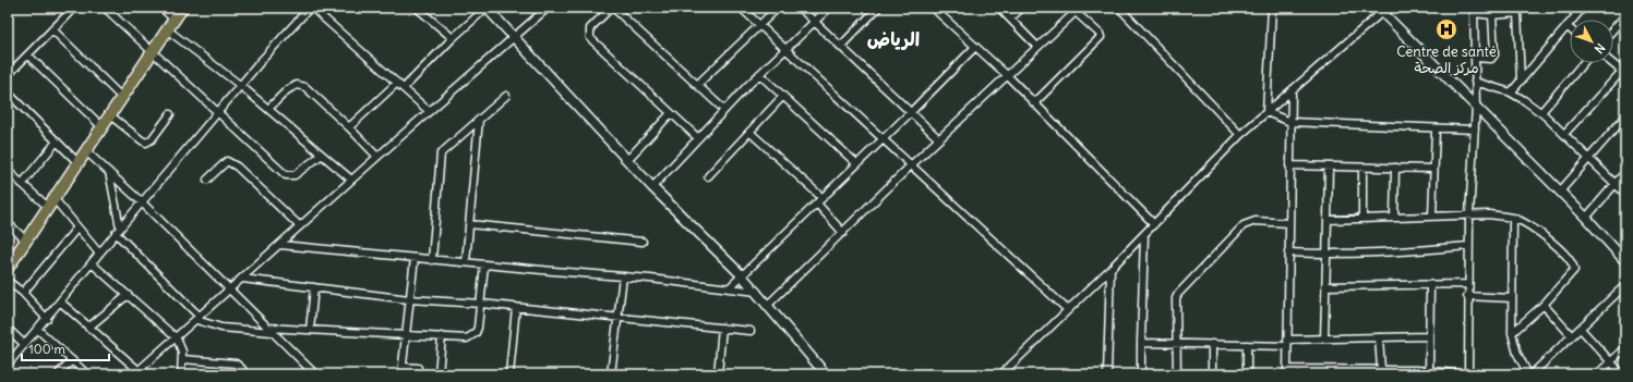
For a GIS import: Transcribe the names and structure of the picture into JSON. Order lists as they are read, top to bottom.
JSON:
{
  "districts": ["الرياض"],
  "places": {
    "hospital": ["Centre de santé مركز الصحة"]
  },
  "scale_bar": "100 m",
  "north": "bottom right"
}
